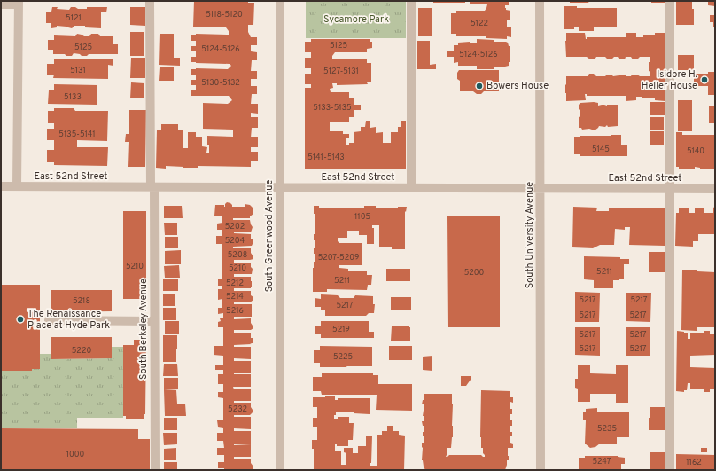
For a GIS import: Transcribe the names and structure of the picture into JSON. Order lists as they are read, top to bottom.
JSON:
{
  "streets": {
    "street": [
      "East 52nd Street",
      "South University Avenue",
      "South Greenwood Avenue",
      "South Berkeley Avenue"
    ]
  },
  "crossings": [
    ["East 52nd Street", "South University Avenue"],
    ["East 52nd Street", "South Greenwood Avenue"],
    ["East 52nd Street", "South Berkeley Avenue"]
  ],
  "parks": ["Sycamore Park"],
  "places": ["Isidore H. Heller House", "Bowers House", "The Renaissance Place at Hyde Park"],
  "house_numbers": [
    "5118-5120",
    "5121",
    "5122",
    "5125",
    "5125",
    "5124-5126",
    "5124-5126",
    "5131",
    "5127-5131",
    "5130-5132",
    "5133",
    "5133-5135",
    "5135-5141",
    "5145",
    "5140",
    "5141-5143",
    "1105",
    "5202",
    "5204",
    "5208",
    "5207-5209",
    "5210",
    "5210",
    "5211",
    "5200",
    "5211",
    "5212",
    "5214",
    "5217",
    "5217",
    "5218",
    "5217",
    "5216",
    "5217",
    "5217",
    "5219",
    "5217",
    "5217",
    "5217",
    "5217",
    "5220",
    "5225",
    "5232",
    "5235",
    "1000",
    "5247",
    "1162"
  ]
}
